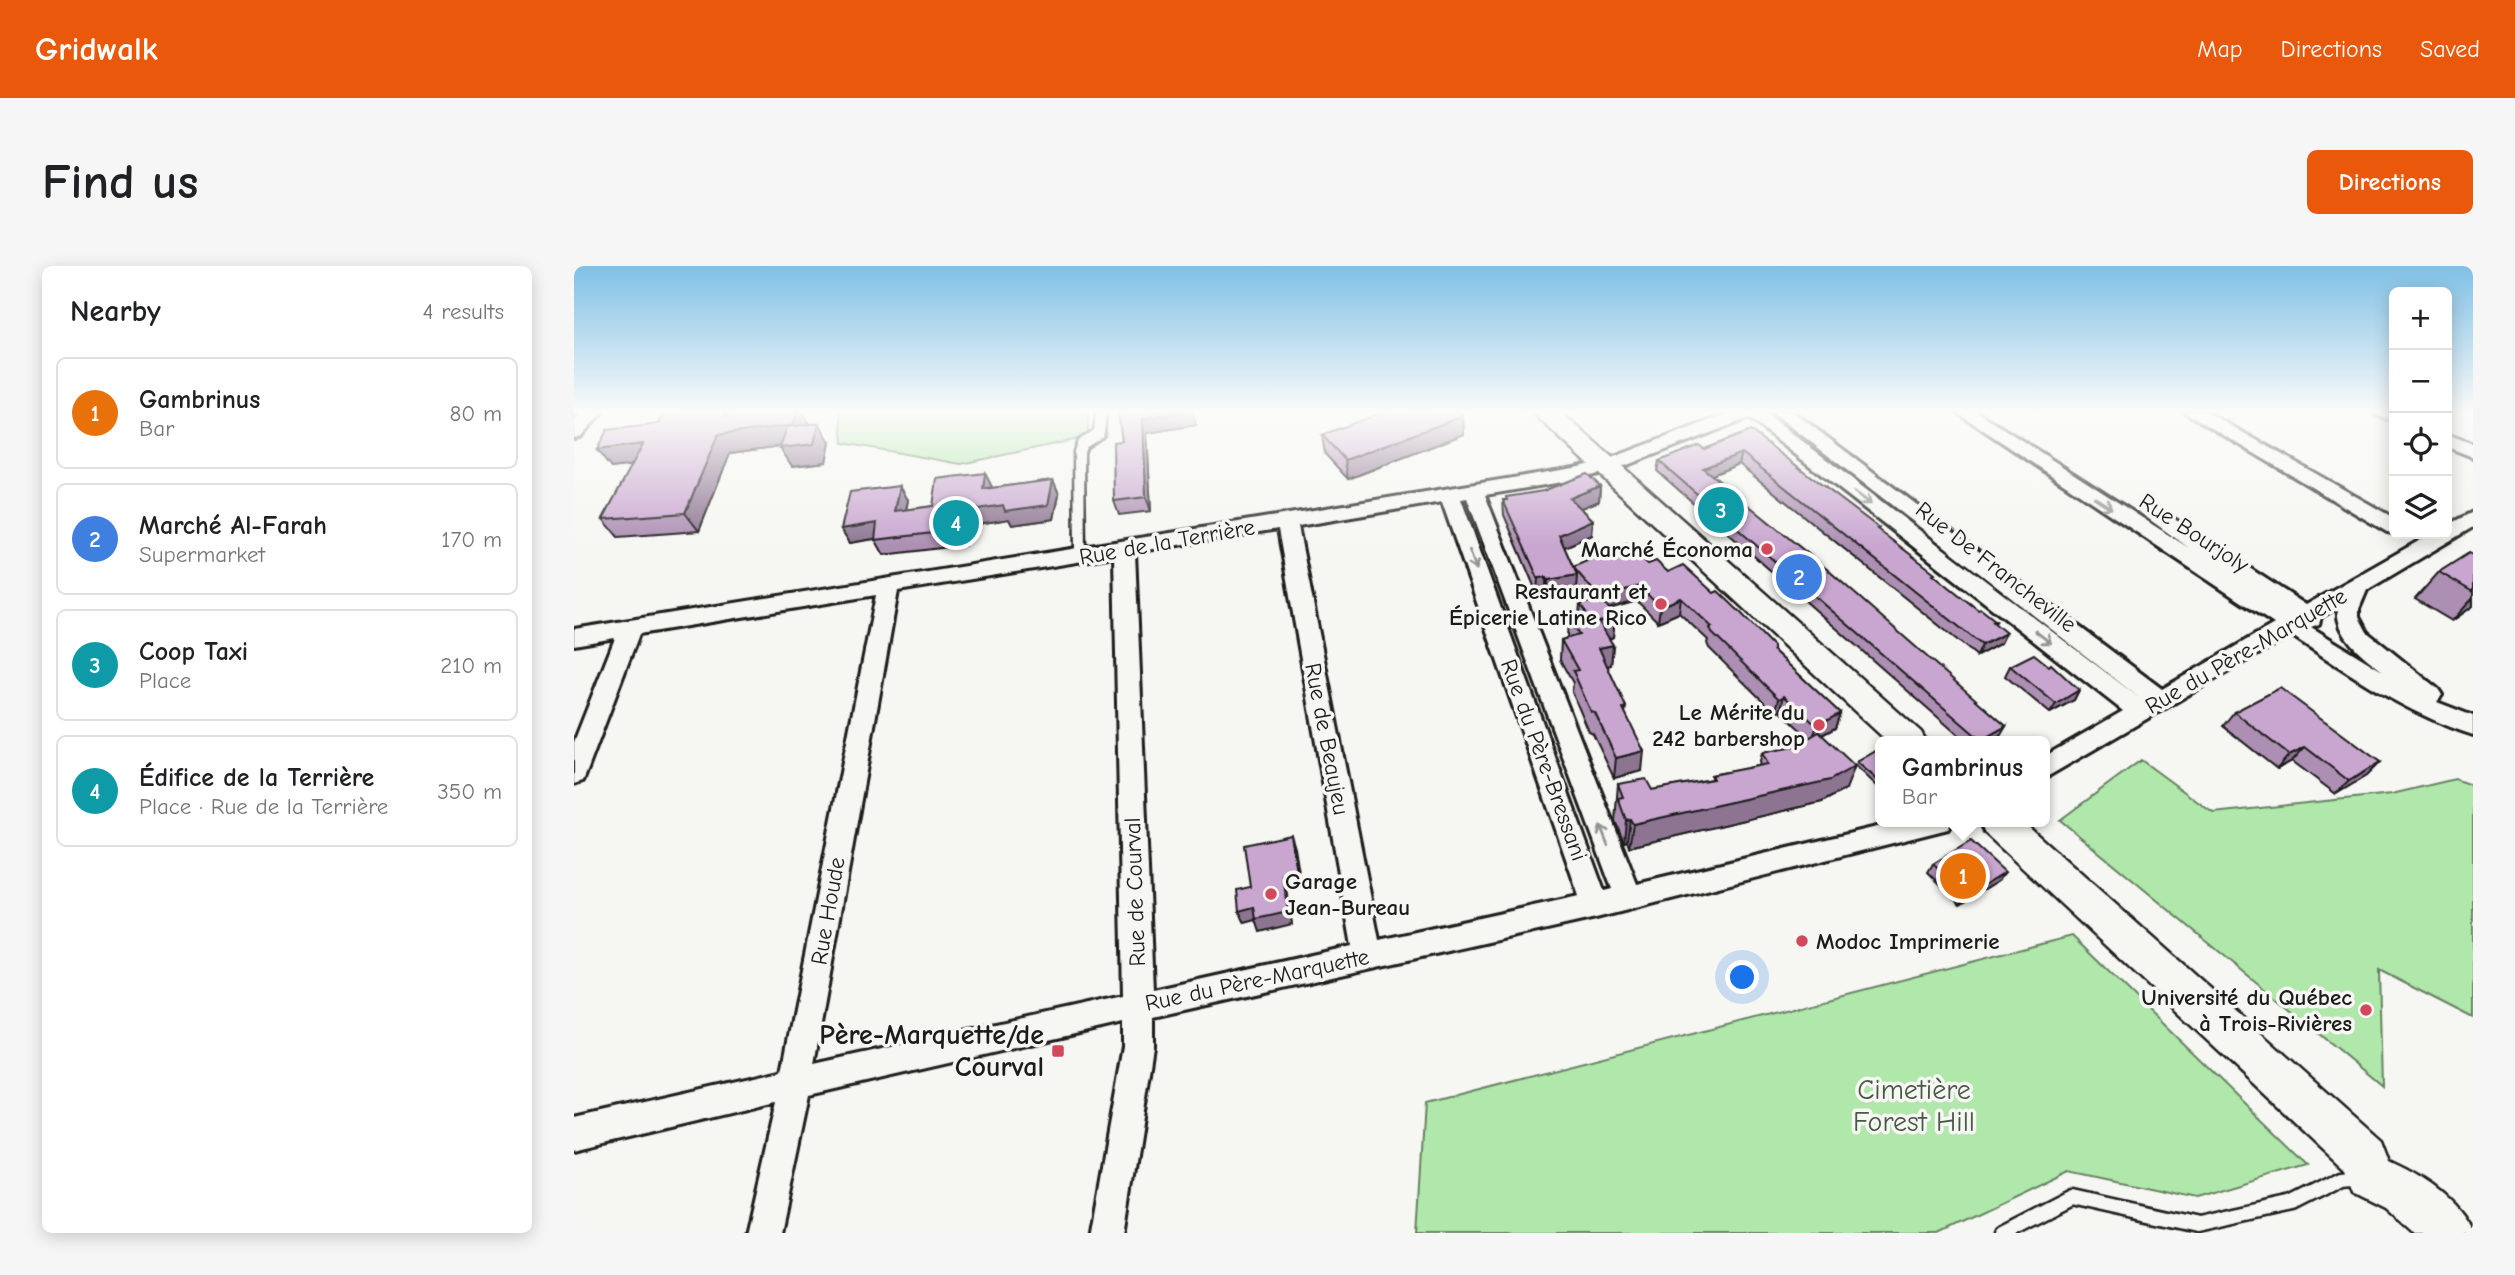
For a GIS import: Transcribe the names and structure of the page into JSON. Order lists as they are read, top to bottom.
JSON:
{
  "streets": {
    "street": [
      "Rue Bourjoly",
      "Rue de la Terrière",
      "Rue De Francheville",
      "Rue du Père-Marquette",
      "Rue de Beaujeu",
      "Rue du Père-Bressani",
      "Rue de Courval",
      "Rue Houde"
    ]
  },
  "crossings": [
    ["Rue Bourjoly", "Rue du Père-Marquette"],
    ["Rue de la Terrière", "Rue de Beaujeu"],
    ["Rue de la Terrière", "Rue du Père-Bressani"],
    ["Rue de la Terrière", "Rue de Courval"],
    ["Rue de la Terrière", "Rue Houde"],
    ["Rue De Francheville", "Rue du Père-Marquette"],
    ["Rue du Père-Marquette", "Rue de Beaujeu"],
    ["Rue du Père-Marquette", "Rue du Père-Bressani"],
    ["Rue du Père-Marquette", "Rue de Courval"],
    ["Rue du Père-Marquette", "Rue Houde"]
  ],
  "parks": ["Cimetière Forest Hill"],
  "places": {
    "other": [
      "Marché Économa",
      "Restaurant et Épicerie Latine Rico",
      "Le Mérite du 242 barbershop",
      "Garage Jean-Bureau",
      "Modoc Imprimerie",
      "Université du Québec à Trois-Rivières"
    ],
    "transit": ["Père-Marquette/de Courval"]
  },
  "page": {
    "header": "Gridwalk",
    "nav": ["Map", "Directions", "Saved"],
    "buttons": "Directions",
    "title": "Find us",
    "heading": ["Nearby", "4 results"],
    "map_buttons": ["+", "−"],
    "list": [
      {
        "mark": "1",
        "name": "Gambrinus",
        "note": "Bar",
        "value": "80 m"
      },
      {
        "mark": "2",
        "name": "Marché Al-Farah",
        "note": "Supermarket",
        "value": "170 m"
      },
      {
        "mark": "3",
        "name": "Coop Taxi",
        "note": "Place",
        "value": "210 m"
      },
      {
        "mark": "4",
        "name": "Édifice de la Terrière",
        "note": "Place · Rue de la Terrière",
        "value": "350 m"
      }
    ],
    "pins": [
      "3",
      "4",
      "2",
      "1"
    ],
    "popup": ["Gambrinus", "Bar"]
  }
}
